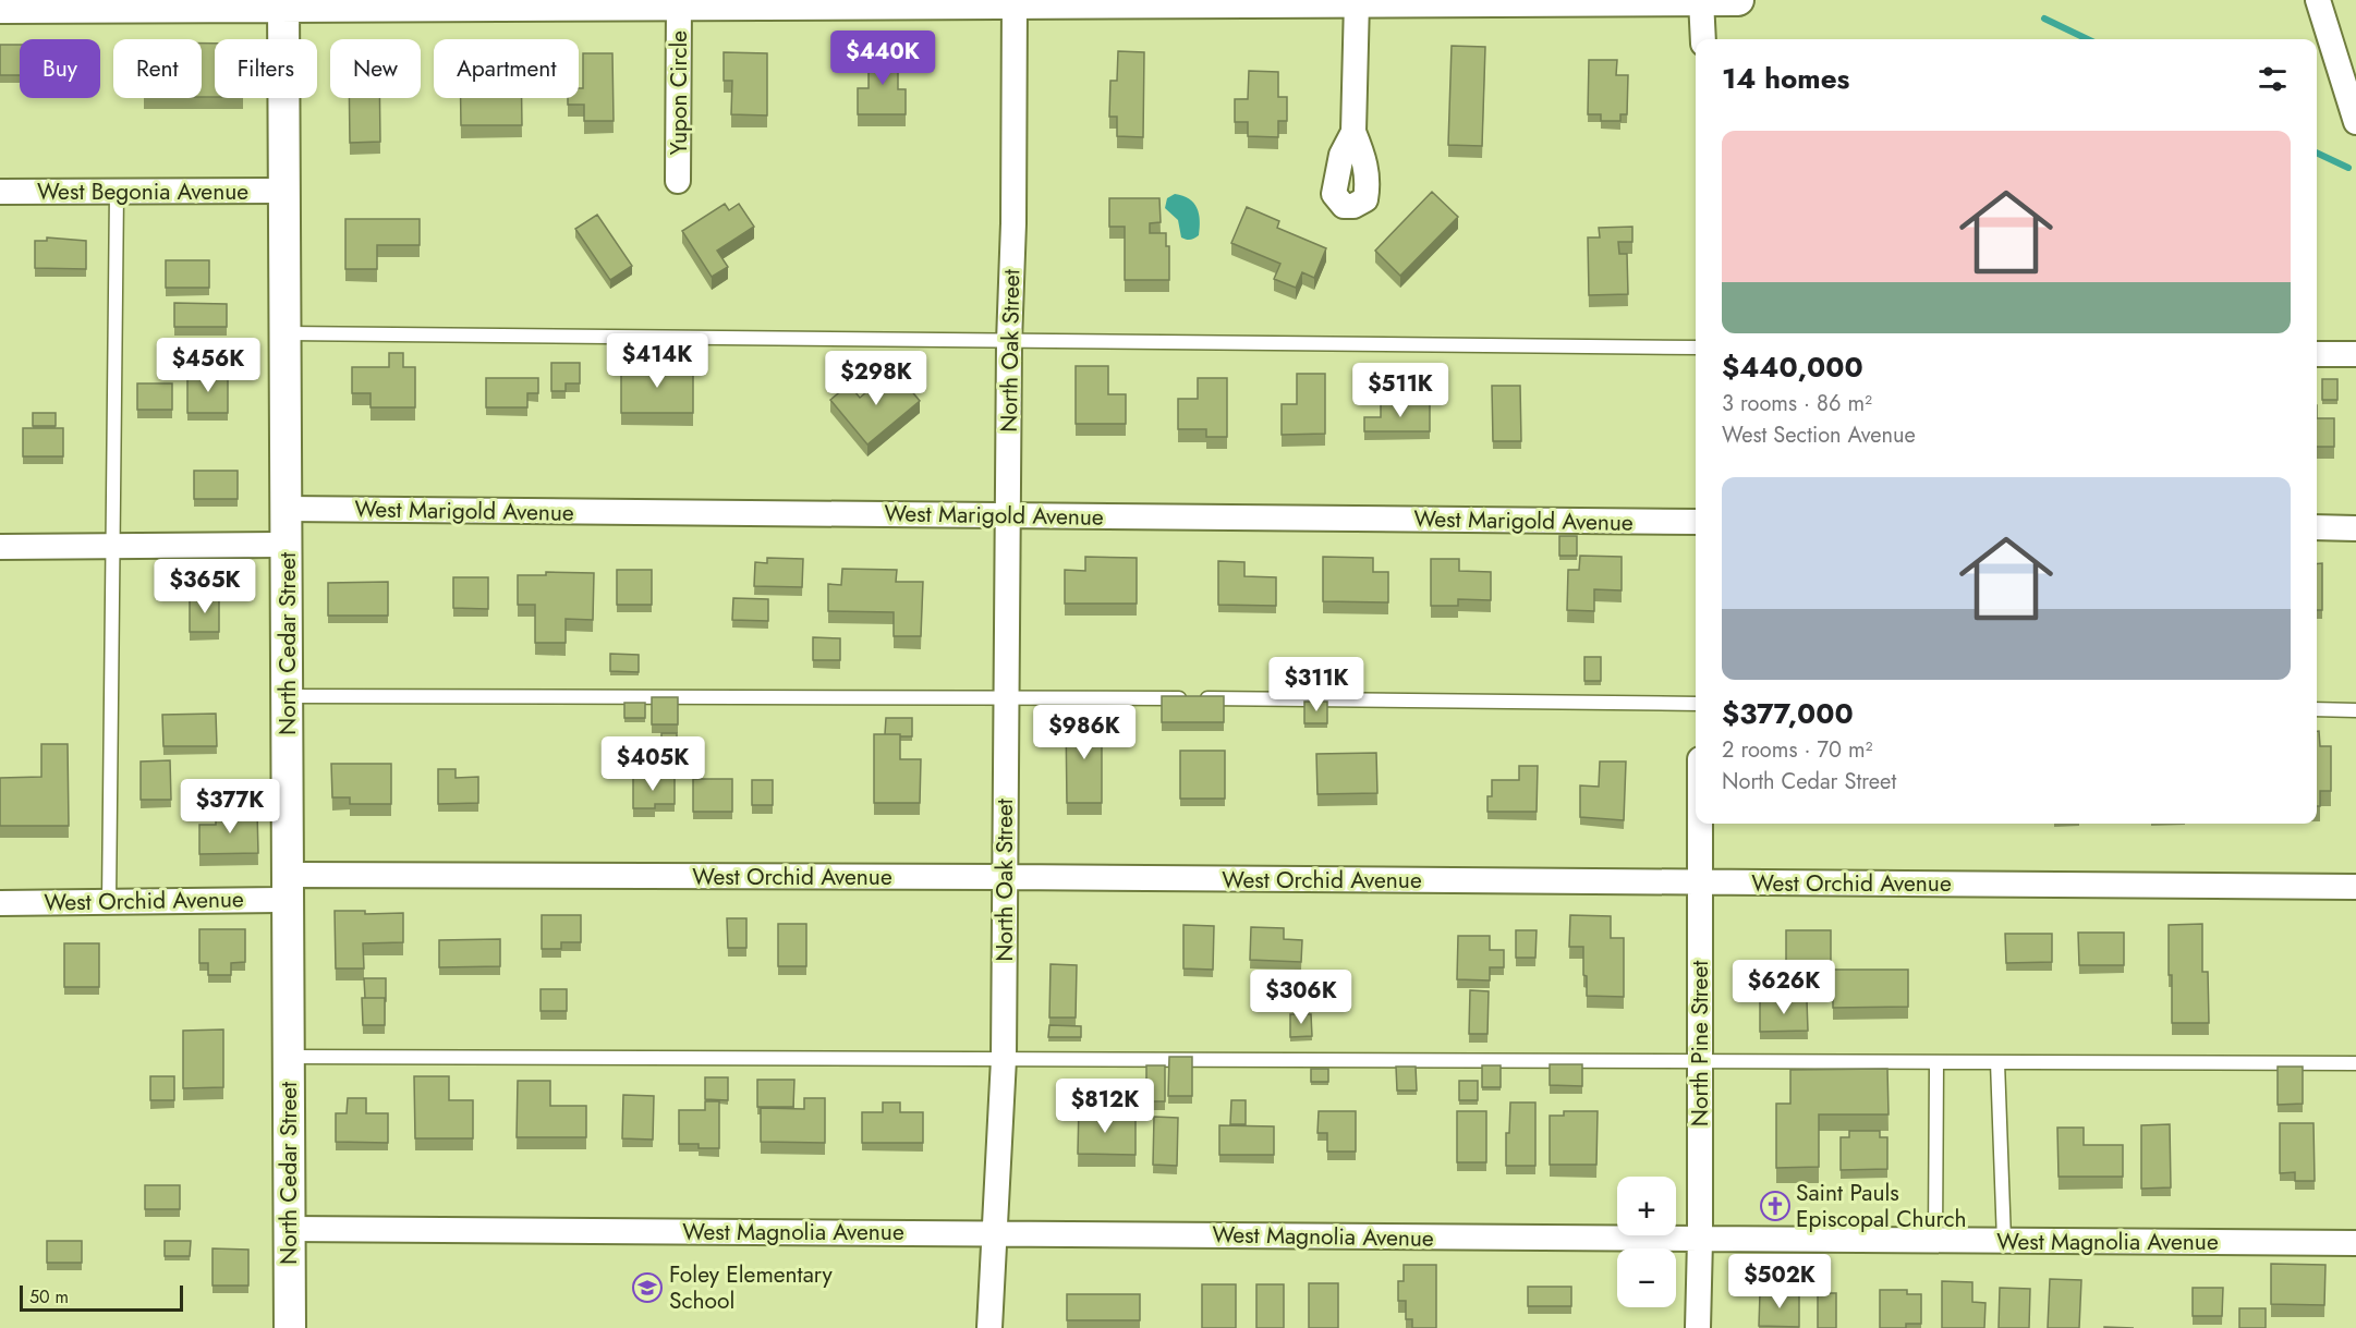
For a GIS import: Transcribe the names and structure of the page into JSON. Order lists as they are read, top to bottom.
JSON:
{
  "streets": {
    "street": [
      "Yupon Circle",
      "West Begonia Avenue",
      "North Oak Street",
      "West Marigold Avenue",
      "North Cedar Street",
      "West Orchid Avenue",
      "North Pine Street",
      "West Magnolia Avenue"
    ]
  },
  "crossings": [
    ["West Begonia Avenue", "North Cedar Street"],
    ["North Oak Street", "West Marigold Avenue"],
    ["North Oak Street", "West Orchid Avenue"],
    ["North Oak Street", "West Magnolia Avenue"],
    ["West Marigold Avenue", "North Cedar Street"],
    ["North Cedar Street", "West Orchid Avenue"],
    ["North Cedar Street", "West Magnolia Avenue"],
    ["West Orchid Avenue", "North Pine Street"],
    ["North Pine Street", "West Magnolia Avenue"]
  ],
  "places": {
    "church": ["Saint Pauls Episcopal Church"],
    "school or university": ["Foley Elementary School"]
  },
  "scale_bar": "50 m",
  "page": {
    "price": [
      "$440K",
      "$414K",
      "$456K",
      "$298K",
      "$511K",
      "$365K",
      "$311K",
      "$986K",
      "$405K",
      "$377K",
      "$626K",
      "$306K",
      "$812K",
      "$502K"
    ],
    "chip": [
      "Buy",
      "Rent",
      "Filters",
      "New",
      "Apartment"
    ],
    "heading": "14 homes",
    "list": [
      {
        "name": "$440,000",
        "note": "3 rooms · 86 m² · West Section Avenue"
      },
      {
        "name": "$377,000",
        "note": "2 rooms · 70 m² · North Cedar Street"
      }
    ],
    "map_buttons": ["+", "−"],
    "scale": "50 m"
  }
}
